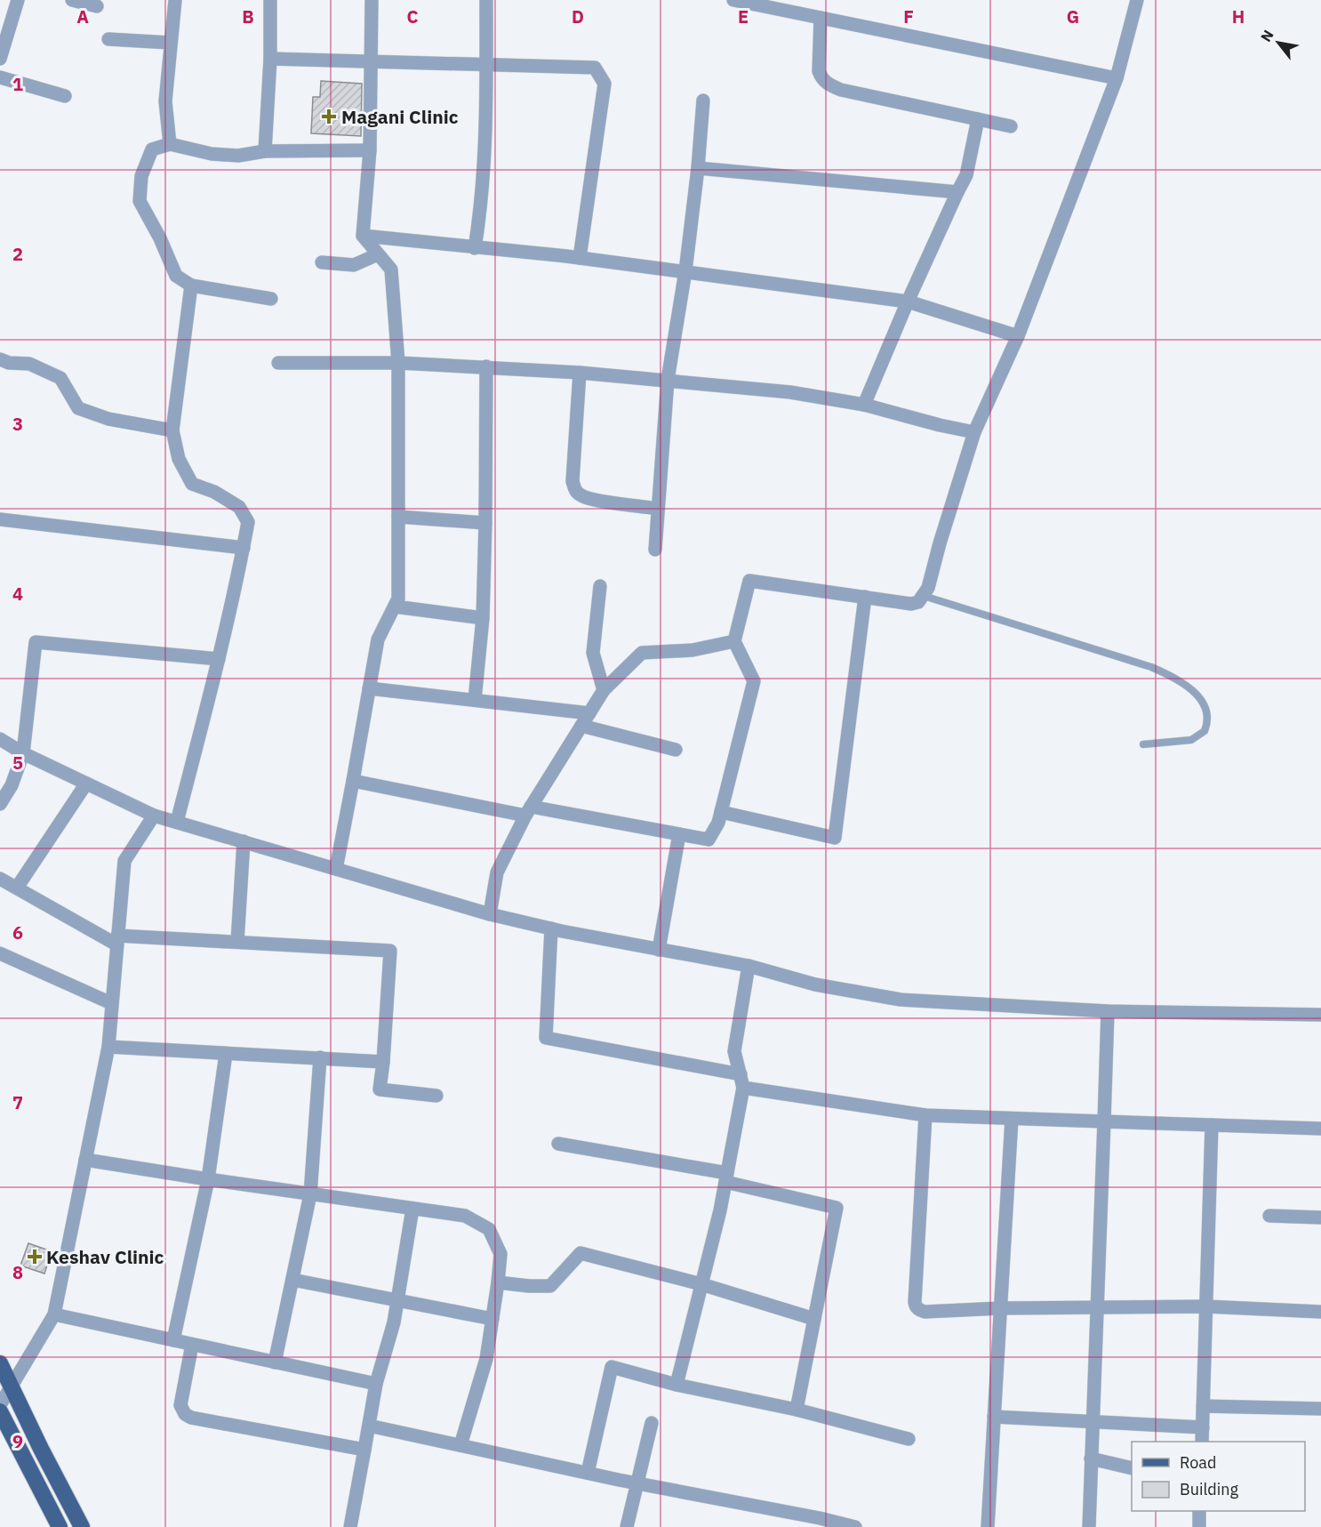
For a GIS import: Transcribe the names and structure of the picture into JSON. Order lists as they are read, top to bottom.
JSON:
{
  "places": {
    "health": ["Magani Clinic", "Keshav Clinic"]
  },
  "legend": ["Road", "Building"],
  "north": "top left",
  "grid": {
    "columns": [
      "A",
      "B",
      "C",
      "D",
      "E",
      "F",
      "G",
      "H"
    ],
    "rows": [
      "1",
      "2",
      "3",
      "4",
      "5",
      "6",
      "7",
      "8",
      "9"
    ]
  }
}
